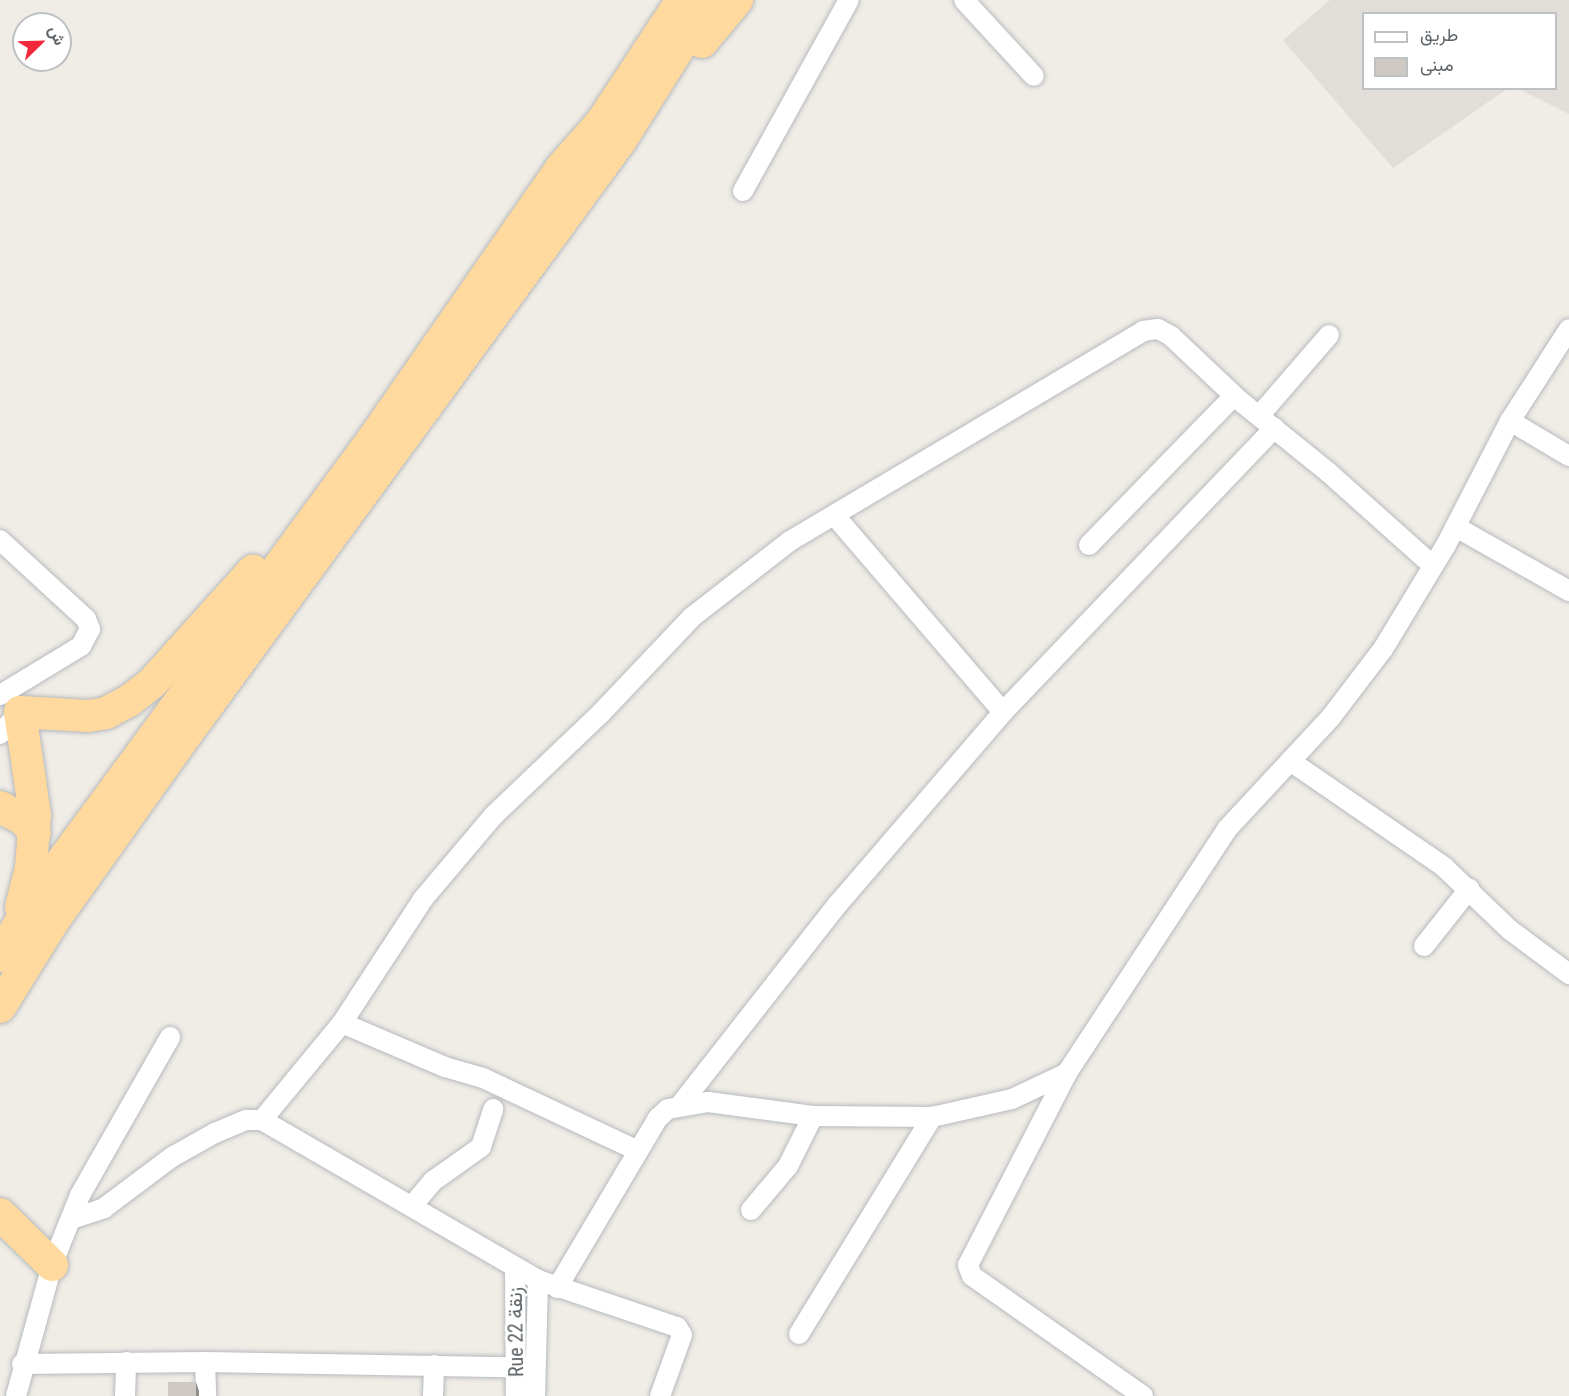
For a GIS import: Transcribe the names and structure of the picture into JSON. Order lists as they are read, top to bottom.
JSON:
{
  "streets": {
    "street": ["Rue 22 زنقة"]
  },
  "legend": ["طريق", "مبنى"],
  "north": "top right"
}
